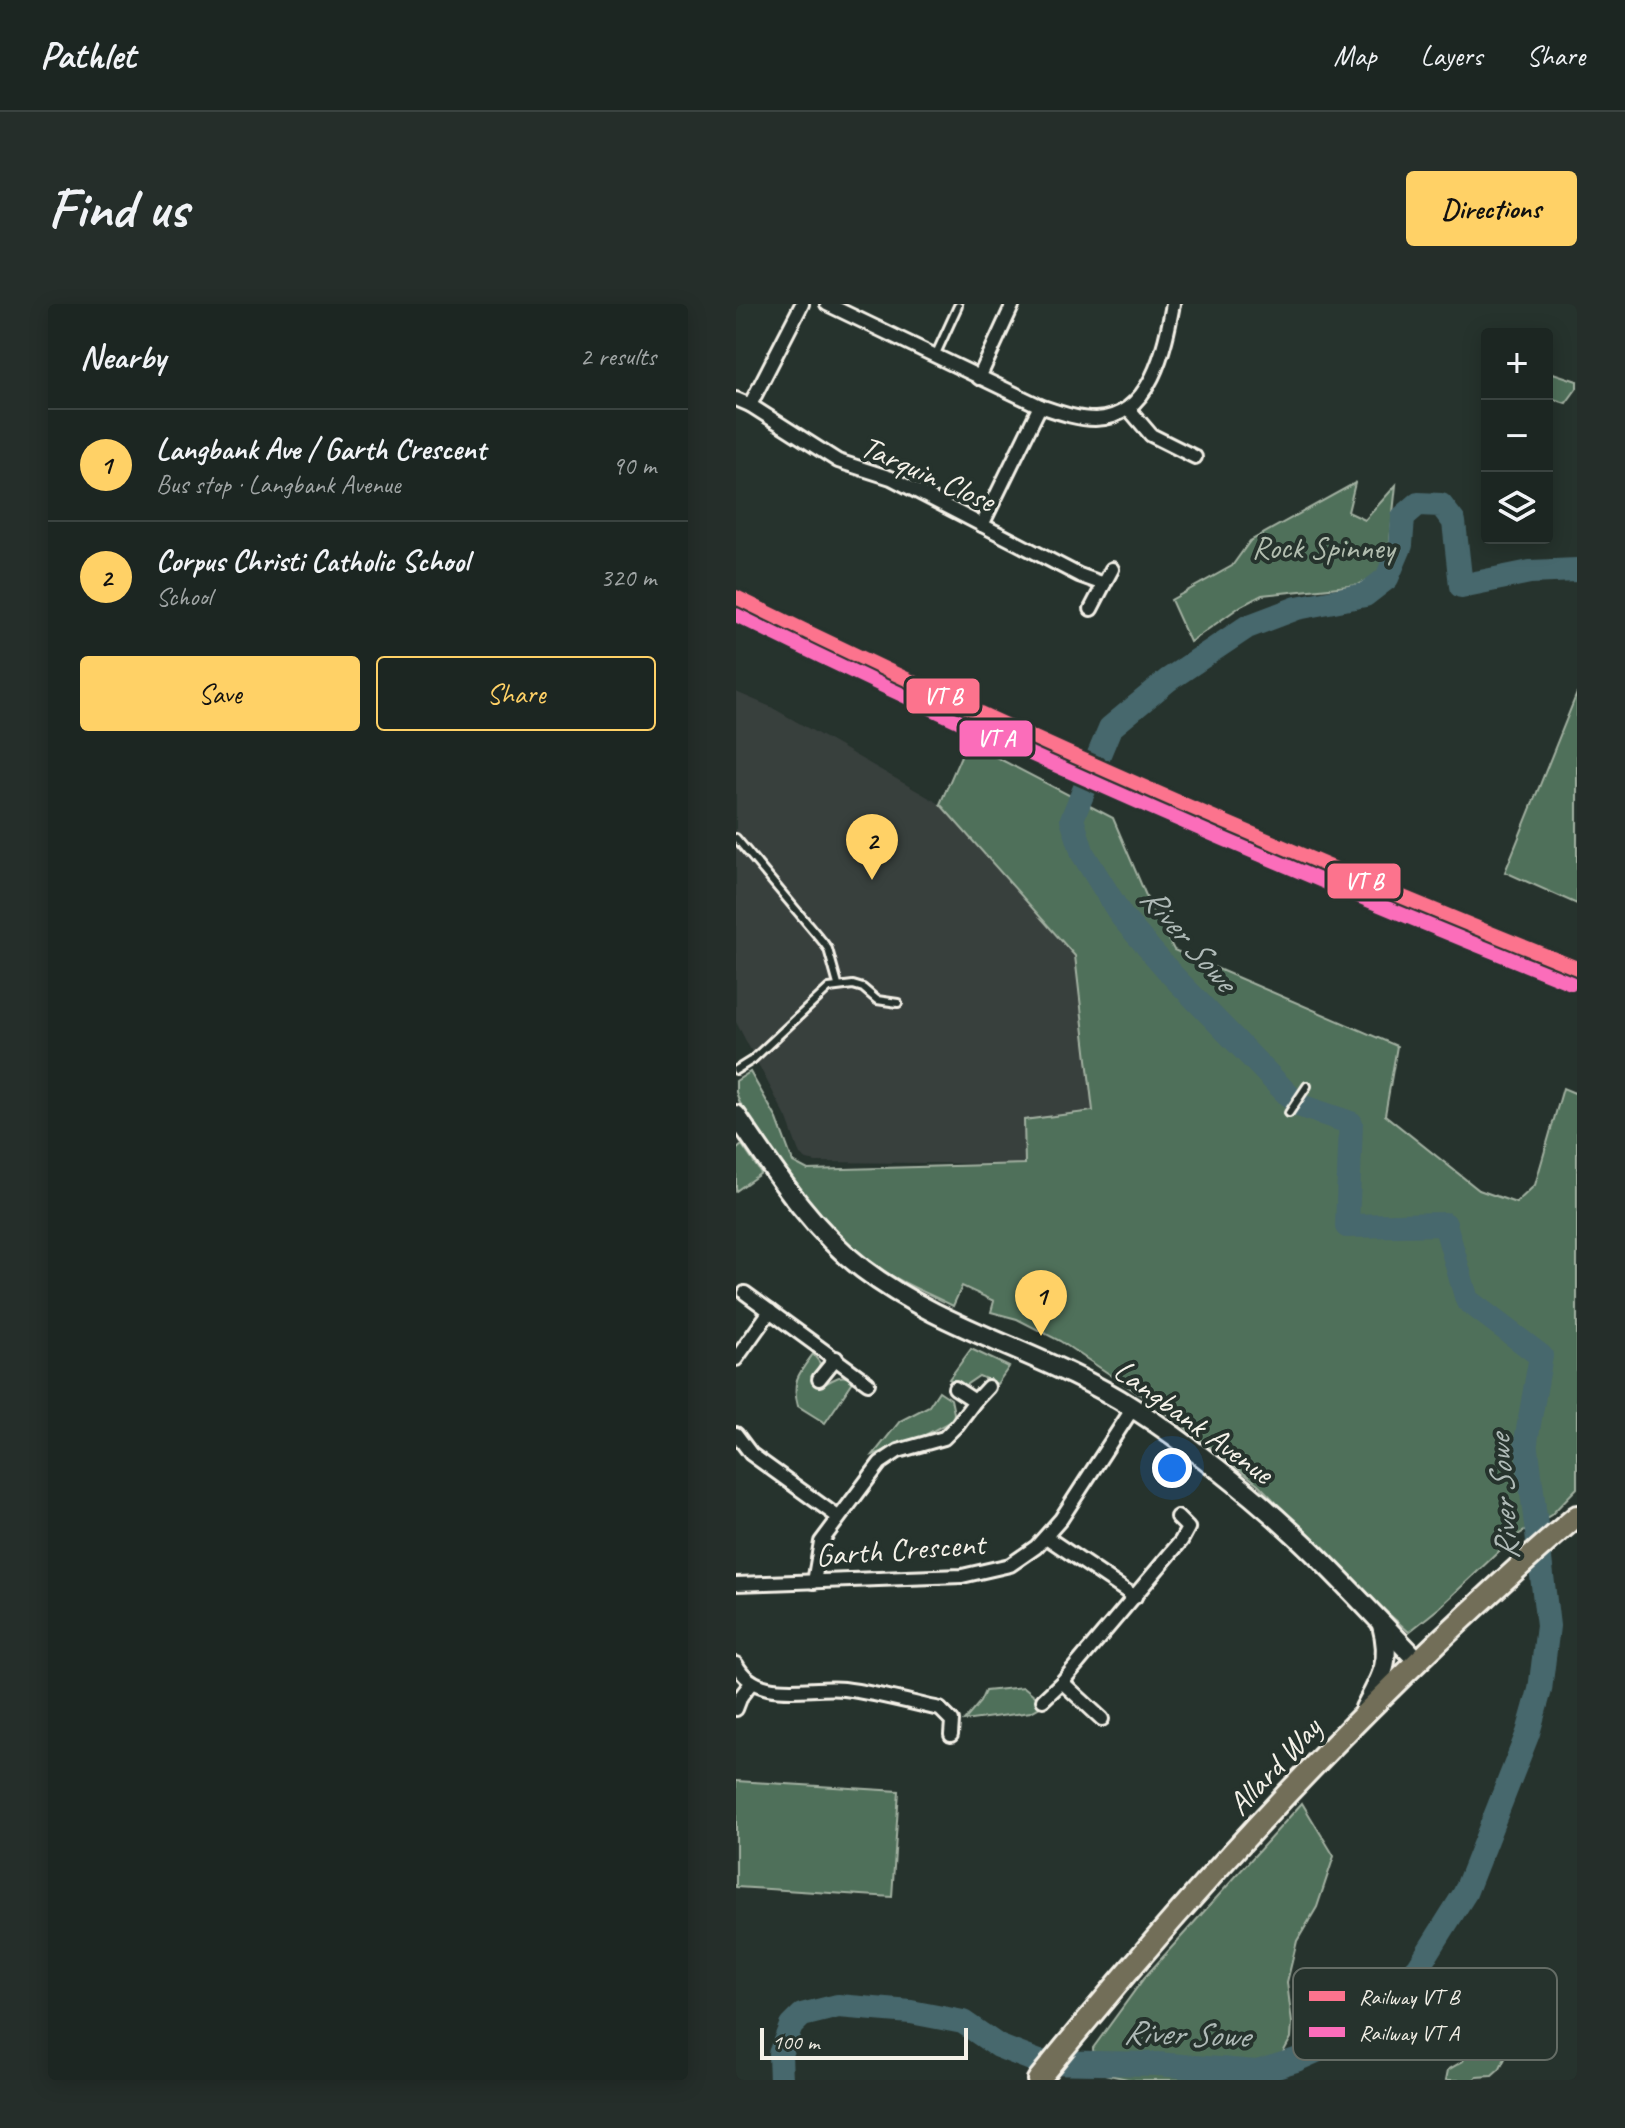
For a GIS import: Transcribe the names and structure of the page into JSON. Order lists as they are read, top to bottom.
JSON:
{
  "streets": {
    "main road": ["Allard Way"],
    "street": ["Tarquin Close", "Langbank Avenue", "Garth Crescent"]
  },
  "crossings": [
    ["Langbank Avenue", "Garth Crescent"],
    ["Langbank Avenue", "Allard Way"]
  ],
  "water": ["River Sowe"],
  "parks": ["Rock Spinney"],
  "legend": ["Railway VT B", "Railway VT A"],
  "scale_bar": "100 m",
  "page": {
    "header": "Pathlet",
    "nav": ["Map", "Layers", "Share"],
    "buttons": [
      "Directions",
      ["Save", "Share"]
    ],
    "title": "Find us",
    "heading": ["Nearby", "2 results"],
    "map_buttons": ["+", "−"],
    "list": [
      {
        "mark": "1",
        "name": "Langbank Ave / Garth Crescent",
        "note": "Bus stop · Langbank Avenue",
        "value": "90 m"
      },
      {
        "mark": "2",
        "name": "Corpus Christi Catholic School",
        "note": "School",
        "value": "320 m"
      }
    ],
    "pins": ["2", "1"],
    "scale": "100 m"
  }
}
